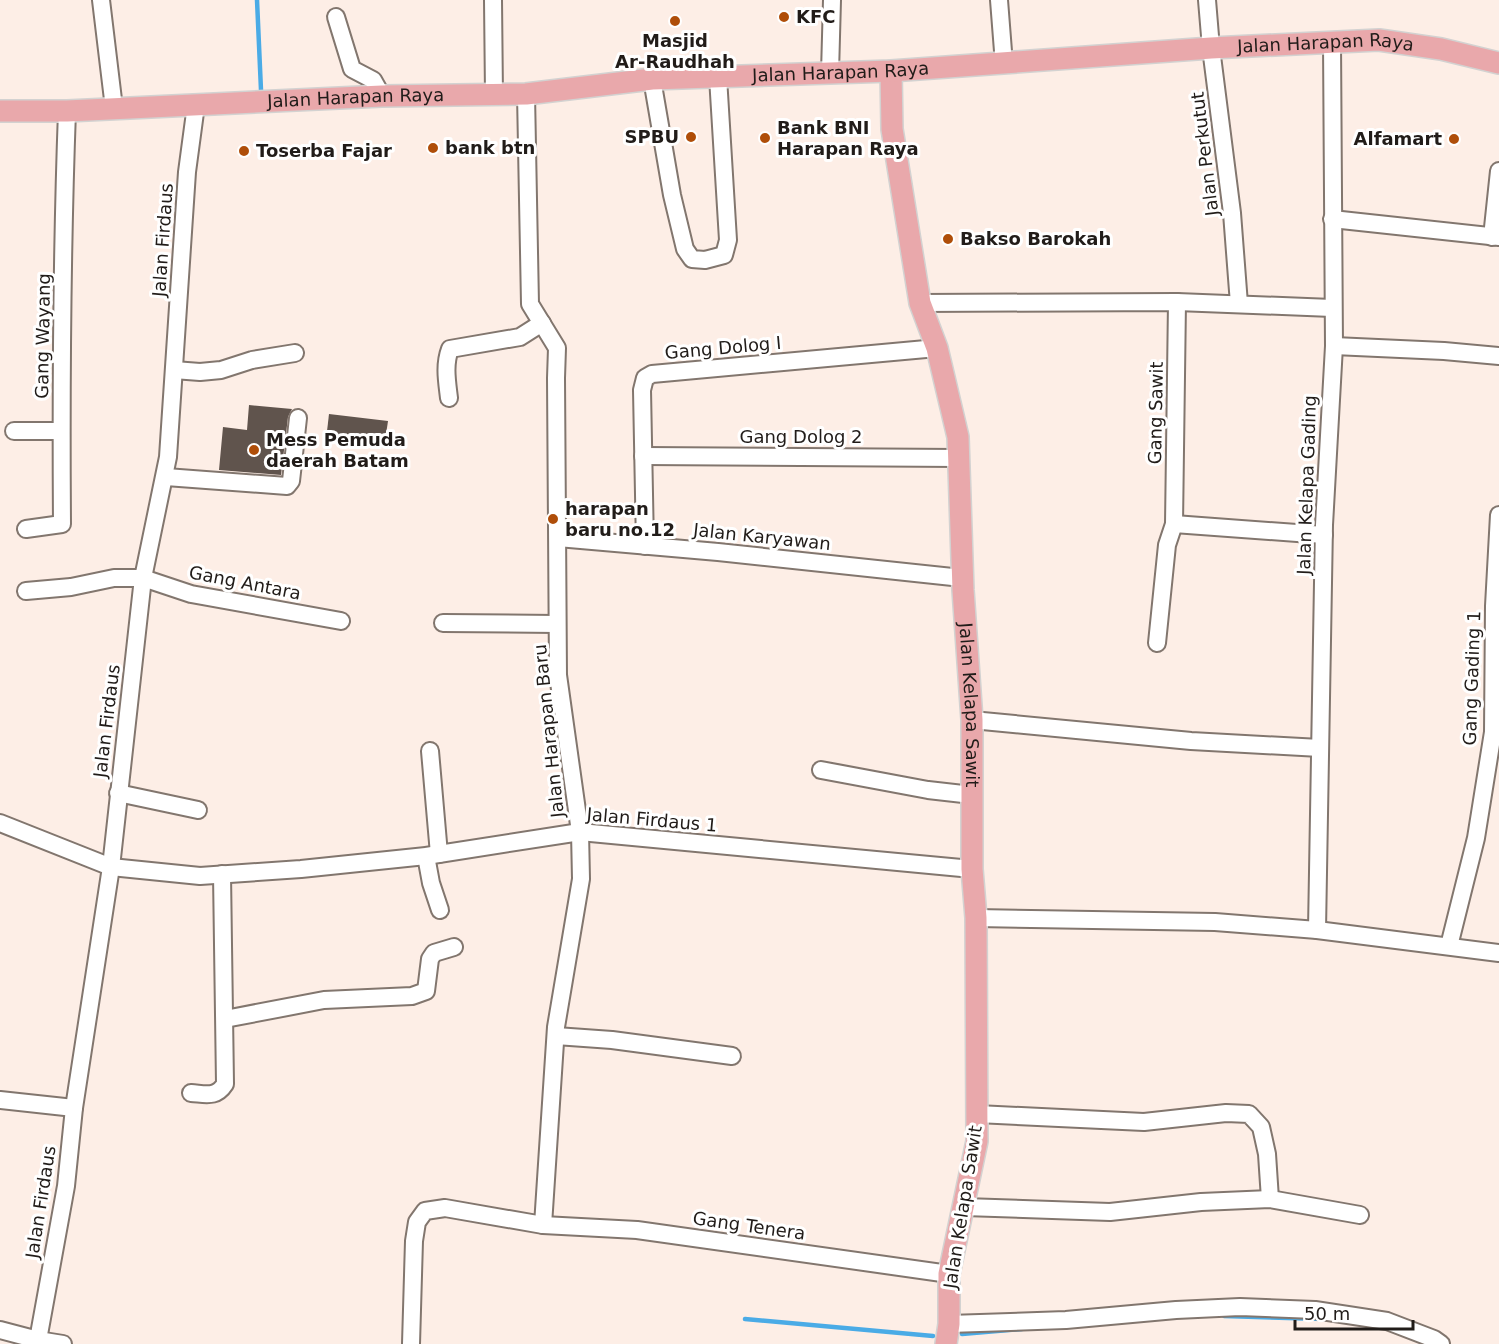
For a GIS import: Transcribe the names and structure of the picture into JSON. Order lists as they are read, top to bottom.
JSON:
{
  "streets": {
    "main road": ["Jalan Harapan Raya", "Jalan Kelapa Sawit"],
    "street": [
      "Jalan Perkutut",
      "Jalan Firdaus",
      "Gang Wayang",
      "Gang Dolog I",
      "Gang Sawit",
      "Gang Dolog 2",
      "Jalan Kelapa Gading",
      "Jalan Karyawan",
      "Gang Antara",
      "Gang Gading 1",
      "Jalan Harapan Baru",
      "Jalan Firdaus 1",
      "Gang Tenera"
    ]
  },
  "crossings": [
    ["Jalan Harapan Raya", "Jalan Perkutut"],
    ["Jalan Harapan Raya", "Jalan Firdaus"],
    ["Jalan Harapan Raya", "Gang Wayang"],
    ["Jalan Harapan Raya", "Jalan Kelapa Gading"],
    ["Jalan Harapan Raya", "Jalan Kelapa Sawit"],
    ["Jalan Harapan Raya", "Jalan Harapan Baru"],
    ["Jalan Firdaus", "Gang Antara"],
    ["Jalan Firdaus", "Jalan Firdaus 1"],
    ["Gang Dolog I", "Gang Dolog 2"],
    ["Gang Dolog I", "Jalan Karyawan"],
    ["Gang Dolog I", "Jalan Kelapa Sawit"],
    ["Gang Dolog 2", "Jalan Kelapa Sawit"],
    ["Jalan Karyawan", "Jalan Kelapa Sawit"],
    ["Jalan Karyawan", "Jalan Harapan Baru"],
    ["Jalan Kelapa Sawit", "Jalan Firdaus 1"],
    ["Jalan Kelapa Sawit", "Gang Tenera"],
    ["Jalan Harapan Baru", "Jalan Firdaus 1"],
    ["Jalan Harapan Baru", "Gang Tenera"]
  ],
  "places": [
    "KFC",
    "Masjid Ar-Raudhah",
    "SPBU",
    "Bank BNI Harapan Raya",
    "Alfamart",
    "bank btn",
    "Toserba Fajar",
    "Bakso Barokah",
    "Mess Pemuda daerah Batam",
    "harapan baru no.12"
  ],
  "scale_bar": "50 m"
}
